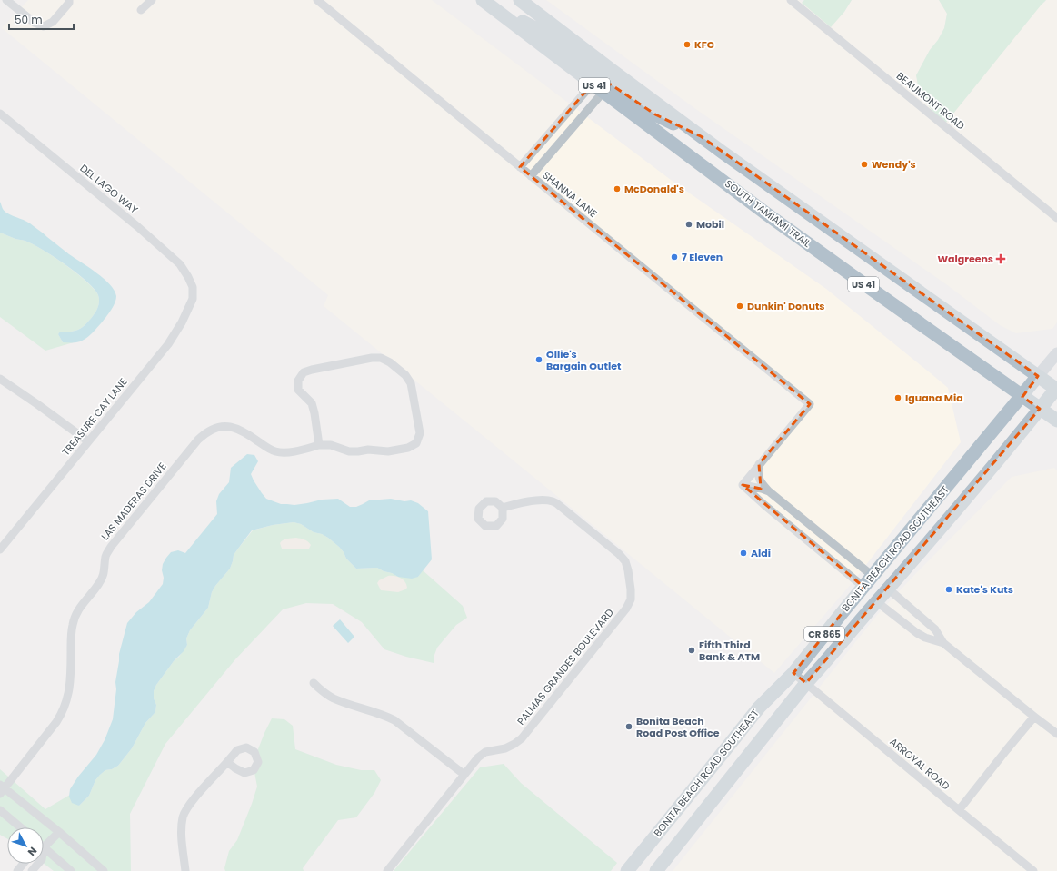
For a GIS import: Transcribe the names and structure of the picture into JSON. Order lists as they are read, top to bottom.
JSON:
{
  "streets": {
    "main road": [
      "US 41",
      "SOUTH TAMIAMI TRAIL",
      "BONITA BEACH ROAD SOUTHEAST",
      "CR 865"
    ],
    "street": [
      "BEAUMONT ROAD",
      "DEL LAGO WAY",
      "SHANNA LANE",
      "TREASURE CAY LANE",
      "LAS MADERAS DRIVE",
      "PALMAS GRANDES BOULEVARD",
      "ARROYAL ROAD"
    ]
  },
  "crossings": [
    ["US 41", "BONITA BEACH ROAD SOUTHEAST"],
    ["US 41", "CR 865"],
    ["DEL LAGO WAY", "TREASURE CAY LANE"],
    ["SOUTH TAMIAMI TRAIL", "BONITA BEACH ROAD SOUTHEAST"],
    ["BONITA BEACH ROAD SOUTHEAST", "CR 865"],
    ["BONITA BEACH ROAD SOUTHEAST", "ARROYAL ROAD"]
  ],
  "places": {
    "other": [
      "KFC",
      "Wendy's",
      "McDonald's",
      "Mobil",
      "7 Eleven",
      "Dunkin' Donuts",
      "Ollie's Bargain Outlet",
      "Iguana Mia",
      "Aldi",
      "Kate's Kuts",
      "Fifth Third Bank & ATM",
      "Bonita Beach Road Post Office"
    ],
    "health": ["Walgreens"]
  },
  "scale_bar": "50 m",
  "north": "bottom right"
}
